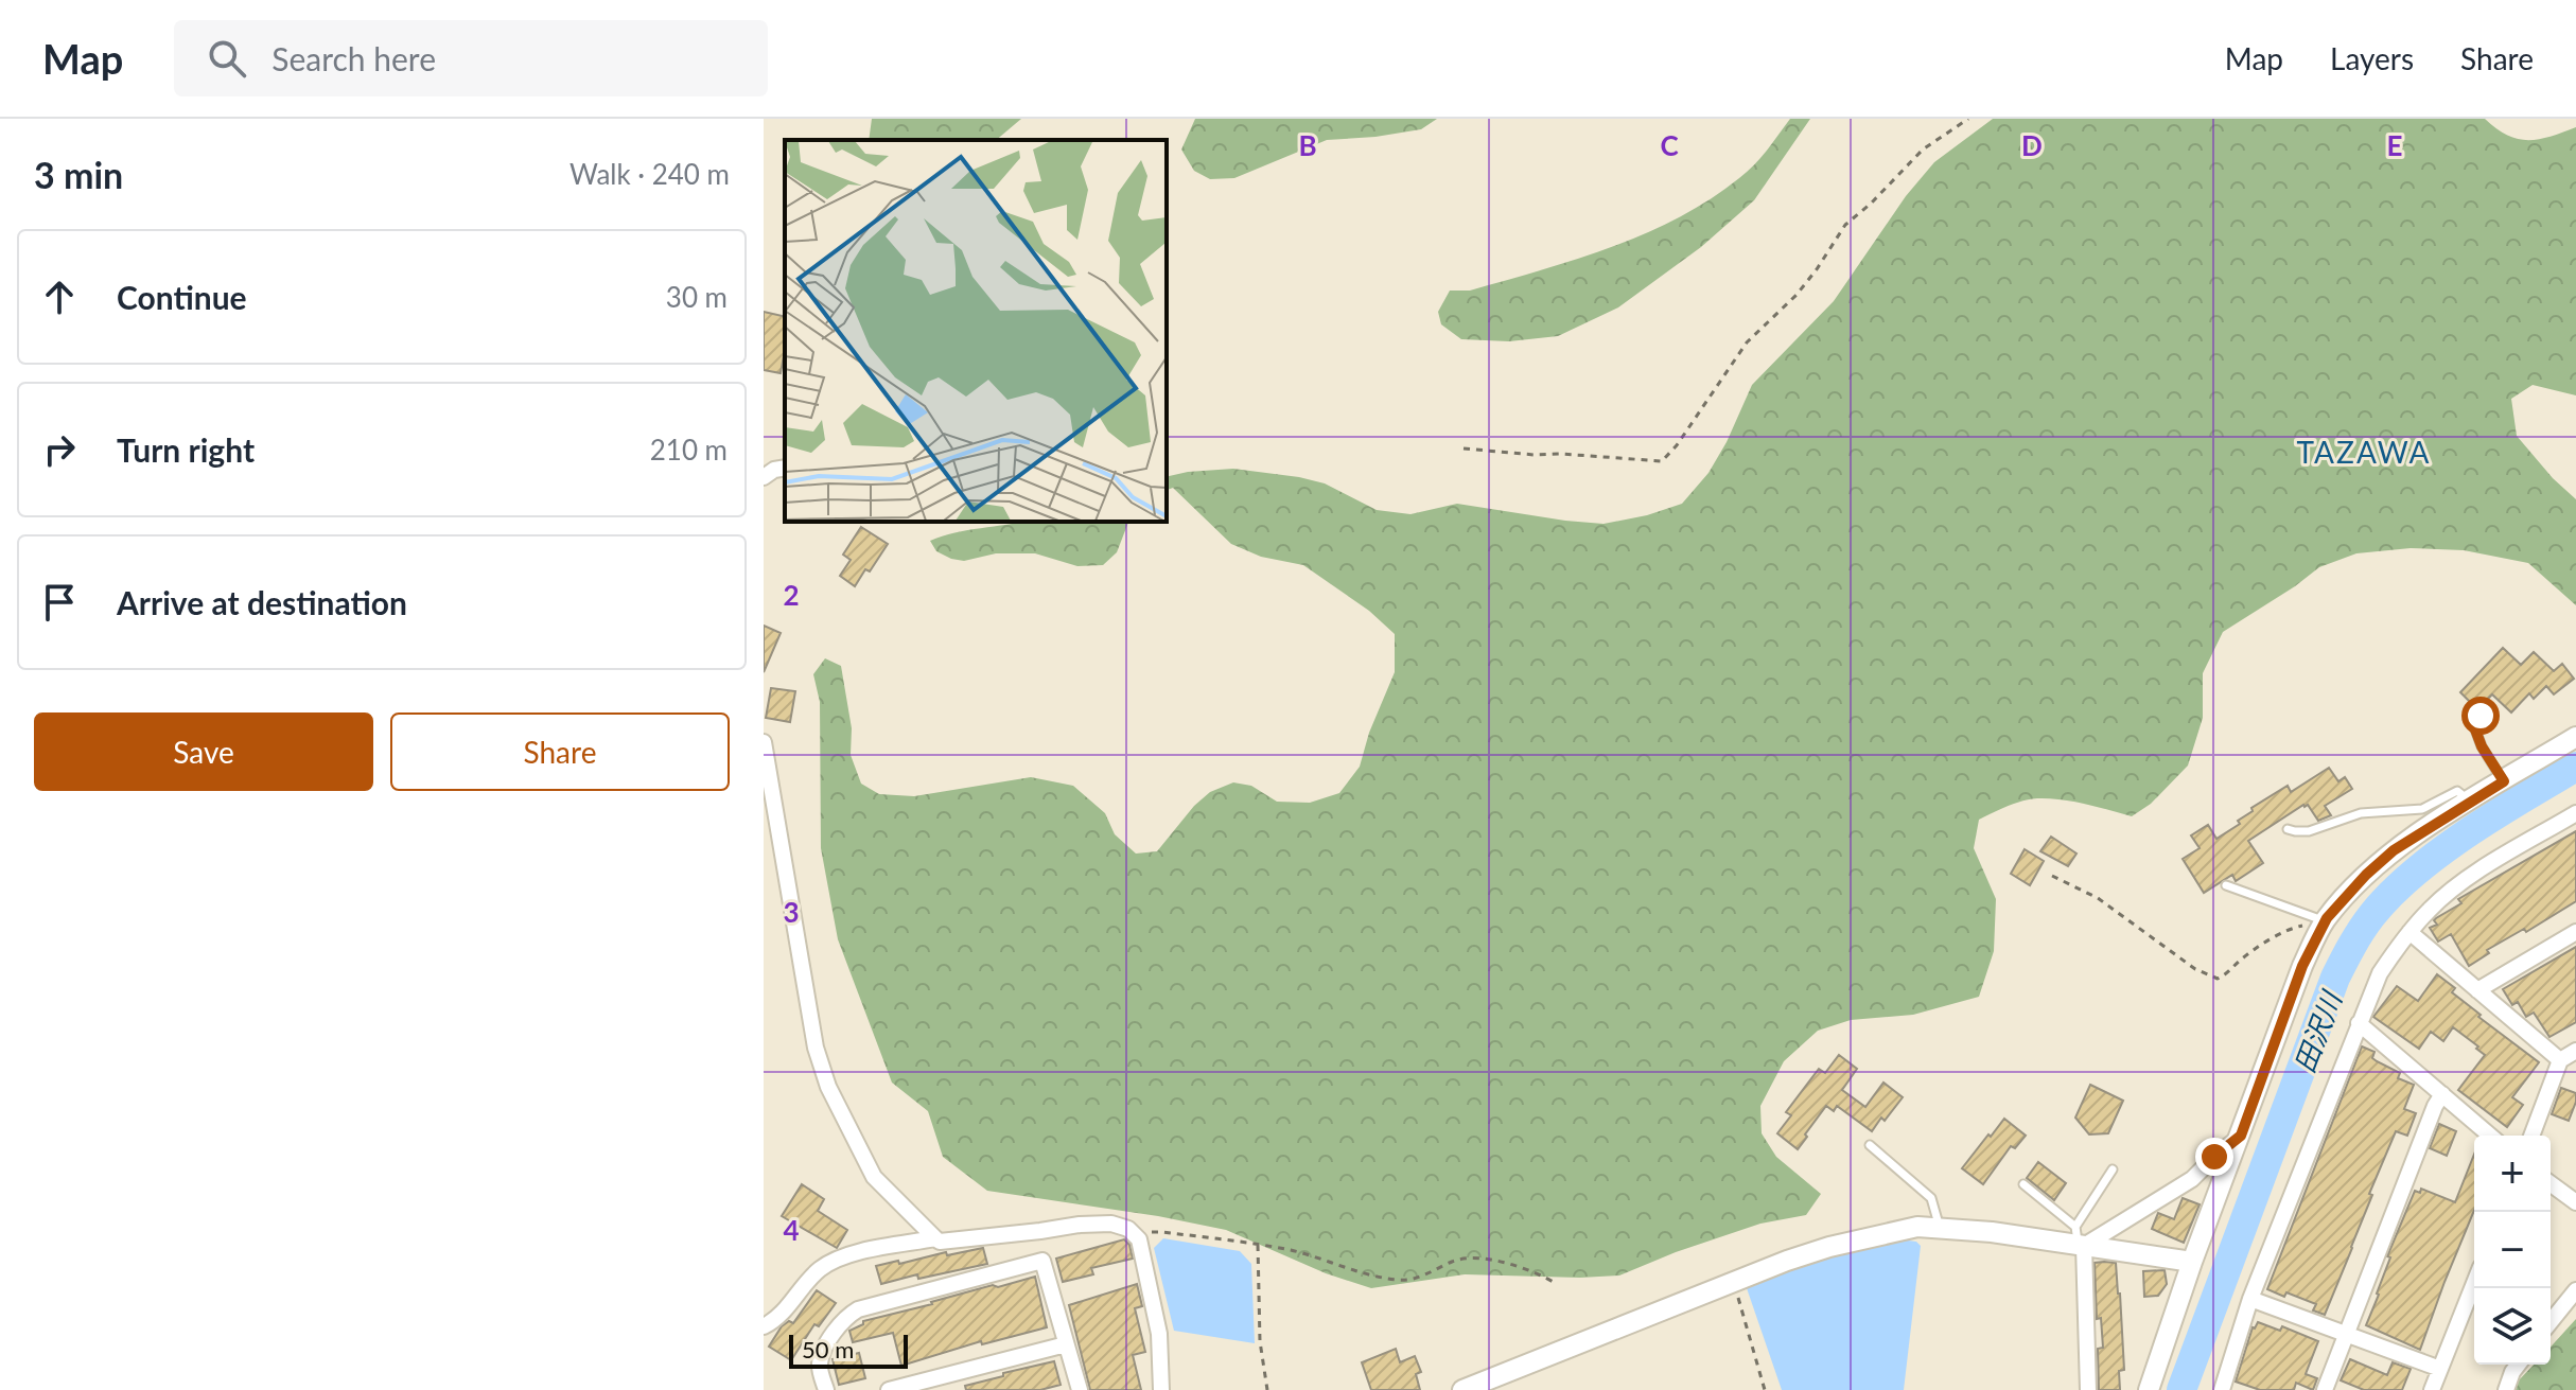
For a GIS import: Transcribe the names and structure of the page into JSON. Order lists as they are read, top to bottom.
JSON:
{
  "districts": ["TAZAWA"],
  "water": ["田沢川"],
  "scale_bar": "50 m",
  "page": {
    "header": "Map",
    "search": "Search here",
    "nav": ["Map", "Layers", "Share"],
    "heading": ["3 min", "Walk · 240 m"],
    "list": [
      ["Continue", "30 m"],
      ["Turn right", "210 m"],
      "Arrive at destination"
    ],
    "buttons": ["Save", "Share"],
    "map_buttons": ["+", "−"],
    "scale": "50 m"
  },
  "grid": {
    "columns": [
      "B",
      "C",
      "D",
      "E"
    ],
    "rows": ["2", "3", "4"]
  }
}
